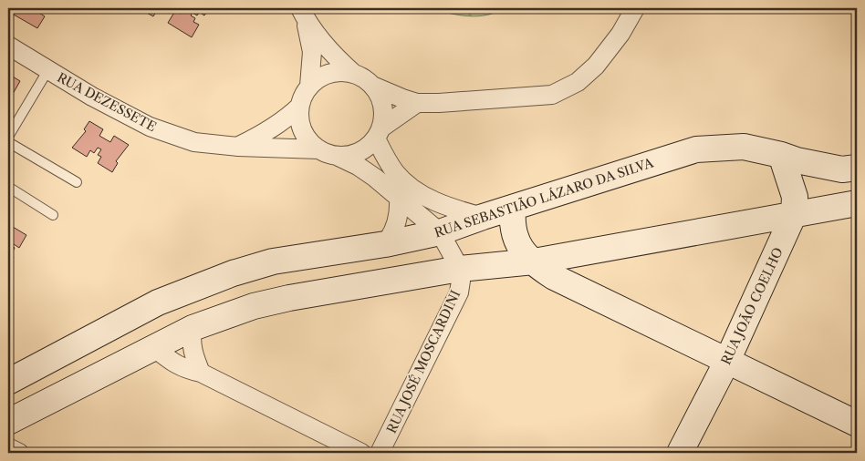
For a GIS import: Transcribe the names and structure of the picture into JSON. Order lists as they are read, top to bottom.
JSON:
{
  "streets": {
    "street": [
      "RUA DEZESSETE",
      "RUA SEBASTIÃO LÁZARO DA SILVA",
      "RUA JOÃO COELHO",
      "RUA JOSÉ MOSCARDINI"
    ]
  },
  "crossings": [
    ["RUA SEBASTIÃO LÁZARO DA SILVA", "RUA JOÃO COELHO"]
  ]
}
